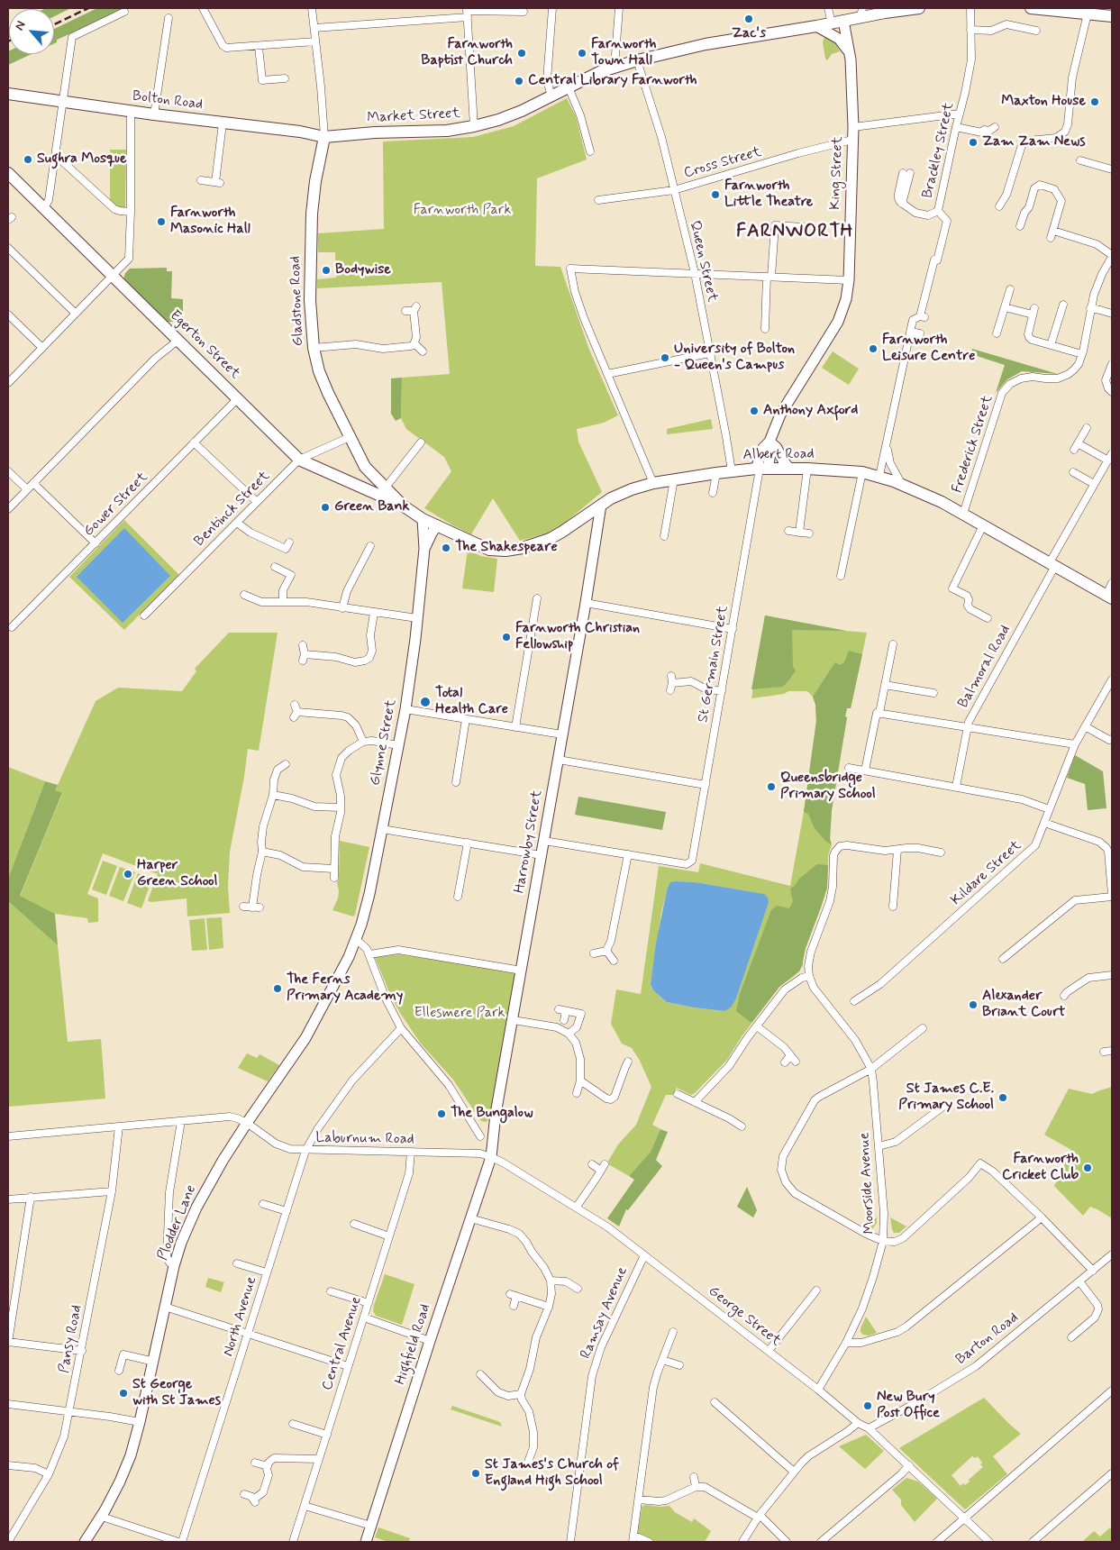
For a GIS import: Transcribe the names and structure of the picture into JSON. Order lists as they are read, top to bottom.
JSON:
{
  "streets": {
    "main road": [
      "Bolton Road",
      "Market Street",
      "Gladstone Road",
      "Egerton Street",
      "Albert Road"
    ],
    "street": [
      "Brackley Street",
      "Cross Street",
      "King Street",
      "Queen Street",
      "Frederick Street",
      "Gower Street",
      "Bentinck Street",
      "St Germain Street",
      "Balmoral Road",
      "Glynne Street",
      "Harrowby Street",
      "Kildare Street",
      "Laburnum Road",
      "Moorside Avenue",
      "Plodder Lane",
      "Ramsay Avenue",
      "North Avenue",
      "George Street",
      "Pansy Road",
      "Barton Road",
      "Central Avenue",
      "Highfield Road"
    ]
  },
  "crossings": [
    ["Bolton Road", "Market Street"],
    ["Bolton Road", "Gladstone Road"],
    ["Market Street", "King Street"],
    ["Market Street", "Queen Street"],
    ["Market Street", "Gladstone Road"],
    ["Cross Street", "King Street"],
    ["Cross Street", "Queen Street"],
    ["King Street", "Albert Road"],
    ["King Street", "St Germain Street"],
    ["Queen Street", "Albert Road"],
    ["Gladstone Road", "Egerton Street"],
    ["Gladstone Road", "Albert Road"],
    ["Gladstone Road", "Bentinck Street"],
    ["Gladstone Road", "Glynne Street"],
    ["Egerton Street", "Gower Street"],
    ["Egerton Street", "Bentinck Street"],
    ["Frederick Street", "Albert Road"],
    ["Albert Road", "St Germain Street"],
    ["Albert Road", "Balmoral Road"],
    ["Albert Road", "Glynne Street"],
    ["Albert Road", "Harrowby Street"],
    ["Glynne Street", "Plodder Lane"],
    ["Harrowby Street", "Laburnum Road"],
    ["Harrowby Street", "George Street"],
    ["Harrowby Street", "Highfield Road"],
    ["Laburnum Road", "Plodder Lane"],
    ["Laburnum Road", "North Avenue"],
    ["Laburnum Road", "George Street"],
    ["Laburnum Road", "Central Avenue"],
    ["Laburnum Road", "Highfield Road"],
    ["Moorside Avenue", "George Street"],
    ["Ramsay Avenue", "George Street"],
    ["George Street", "Barton Road"],
    ["George Street", "Highfield Road"]
  ],
  "districts": ["FARNWORTH"],
  "parks": ["Farnworth Park", "Ellesmere Park"],
  "places": [
    "Zac's",
    "Farnworth Baptist Church",
    "Farnworth Town Hall",
    "Central Library Farnworth",
    "Maxton House",
    "Zam Zam News",
    "Sughra Mosque",
    "Farnworth Little Theatre",
    "Farnworth Masonic Hall",
    "Bodywise",
    "Farnworth Leisure Centre",
    "University of Bolton - Queen's Campus",
    "Anthony Axford",
    "Green Bank",
    "The Shakespeare",
    "Farnworth Christian Fellowship",
    "Total Health Care",
    "Queensbridge Primary School",
    "Harper Green School",
    "The Ferns Primary Academy",
    "Alexander Briant Court",
    "St James C.E. Primary School",
    "The Bungalow",
    "Farnworth Cricket Club",
    "St George with St James",
    "New Bury Post Office",
    "St James's Church of England High School"
  ],
  "north": "top left"
}
